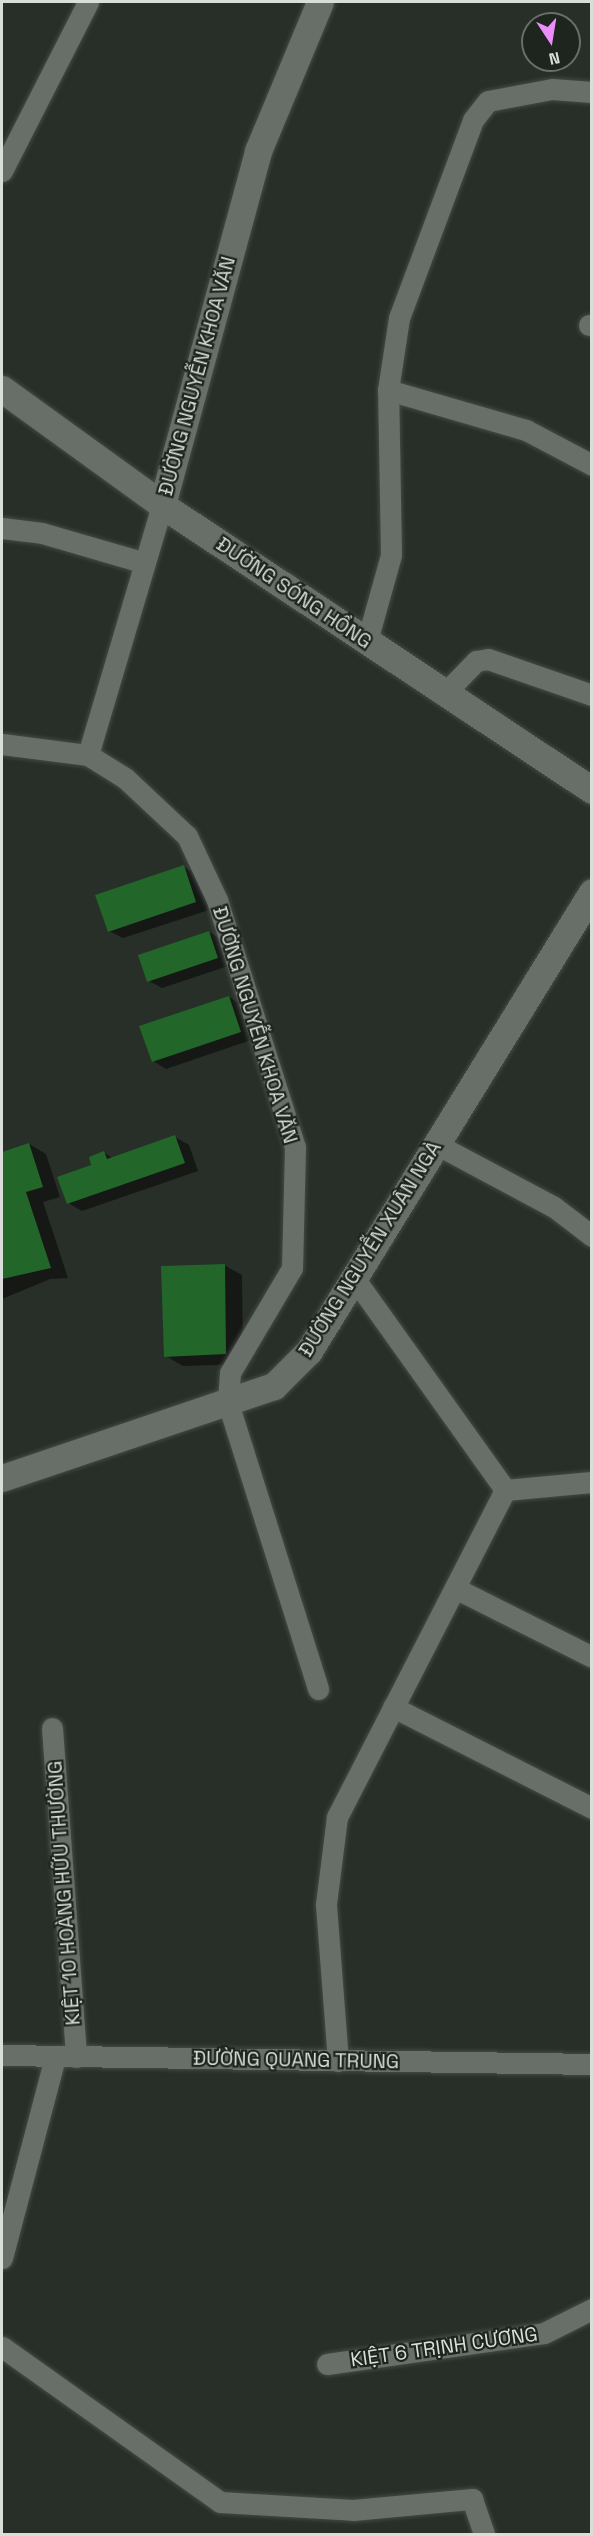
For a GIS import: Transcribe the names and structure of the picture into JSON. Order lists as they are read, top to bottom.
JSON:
{
  "streets": {
    "street": [
      "ĐƯỜNG NGUYỄN KHOA VĂN",
      "ĐƯỜNG SÓNG HỒNG",
      "ĐƯỜNG NGUYỄN XUÂN NGÀ",
      "KIỆT 10 HOÀNG HỮU THƯỜNG",
      "ĐƯỜNG QUANG TRUNG",
      "KIỆT 6 TRỊNH CƯƠNG"
    ]
  },
  "crossings": [
    ["ĐƯỜNG NGUYỄN KHOA VĂN", "ĐƯỜNG SÓNG HỒNG"],
    ["ĐƯỜNG NGUYỄN KHOA VĂN", "ĐƯỜNG NGUYỄN XUÂN NGÀ"],
    ["KIỆT 10 HOÀNG HỮU THƯỜNG", "ĐƯỜNG QUANG TRUNG"]
  ],
  "north": "bottom"
}
